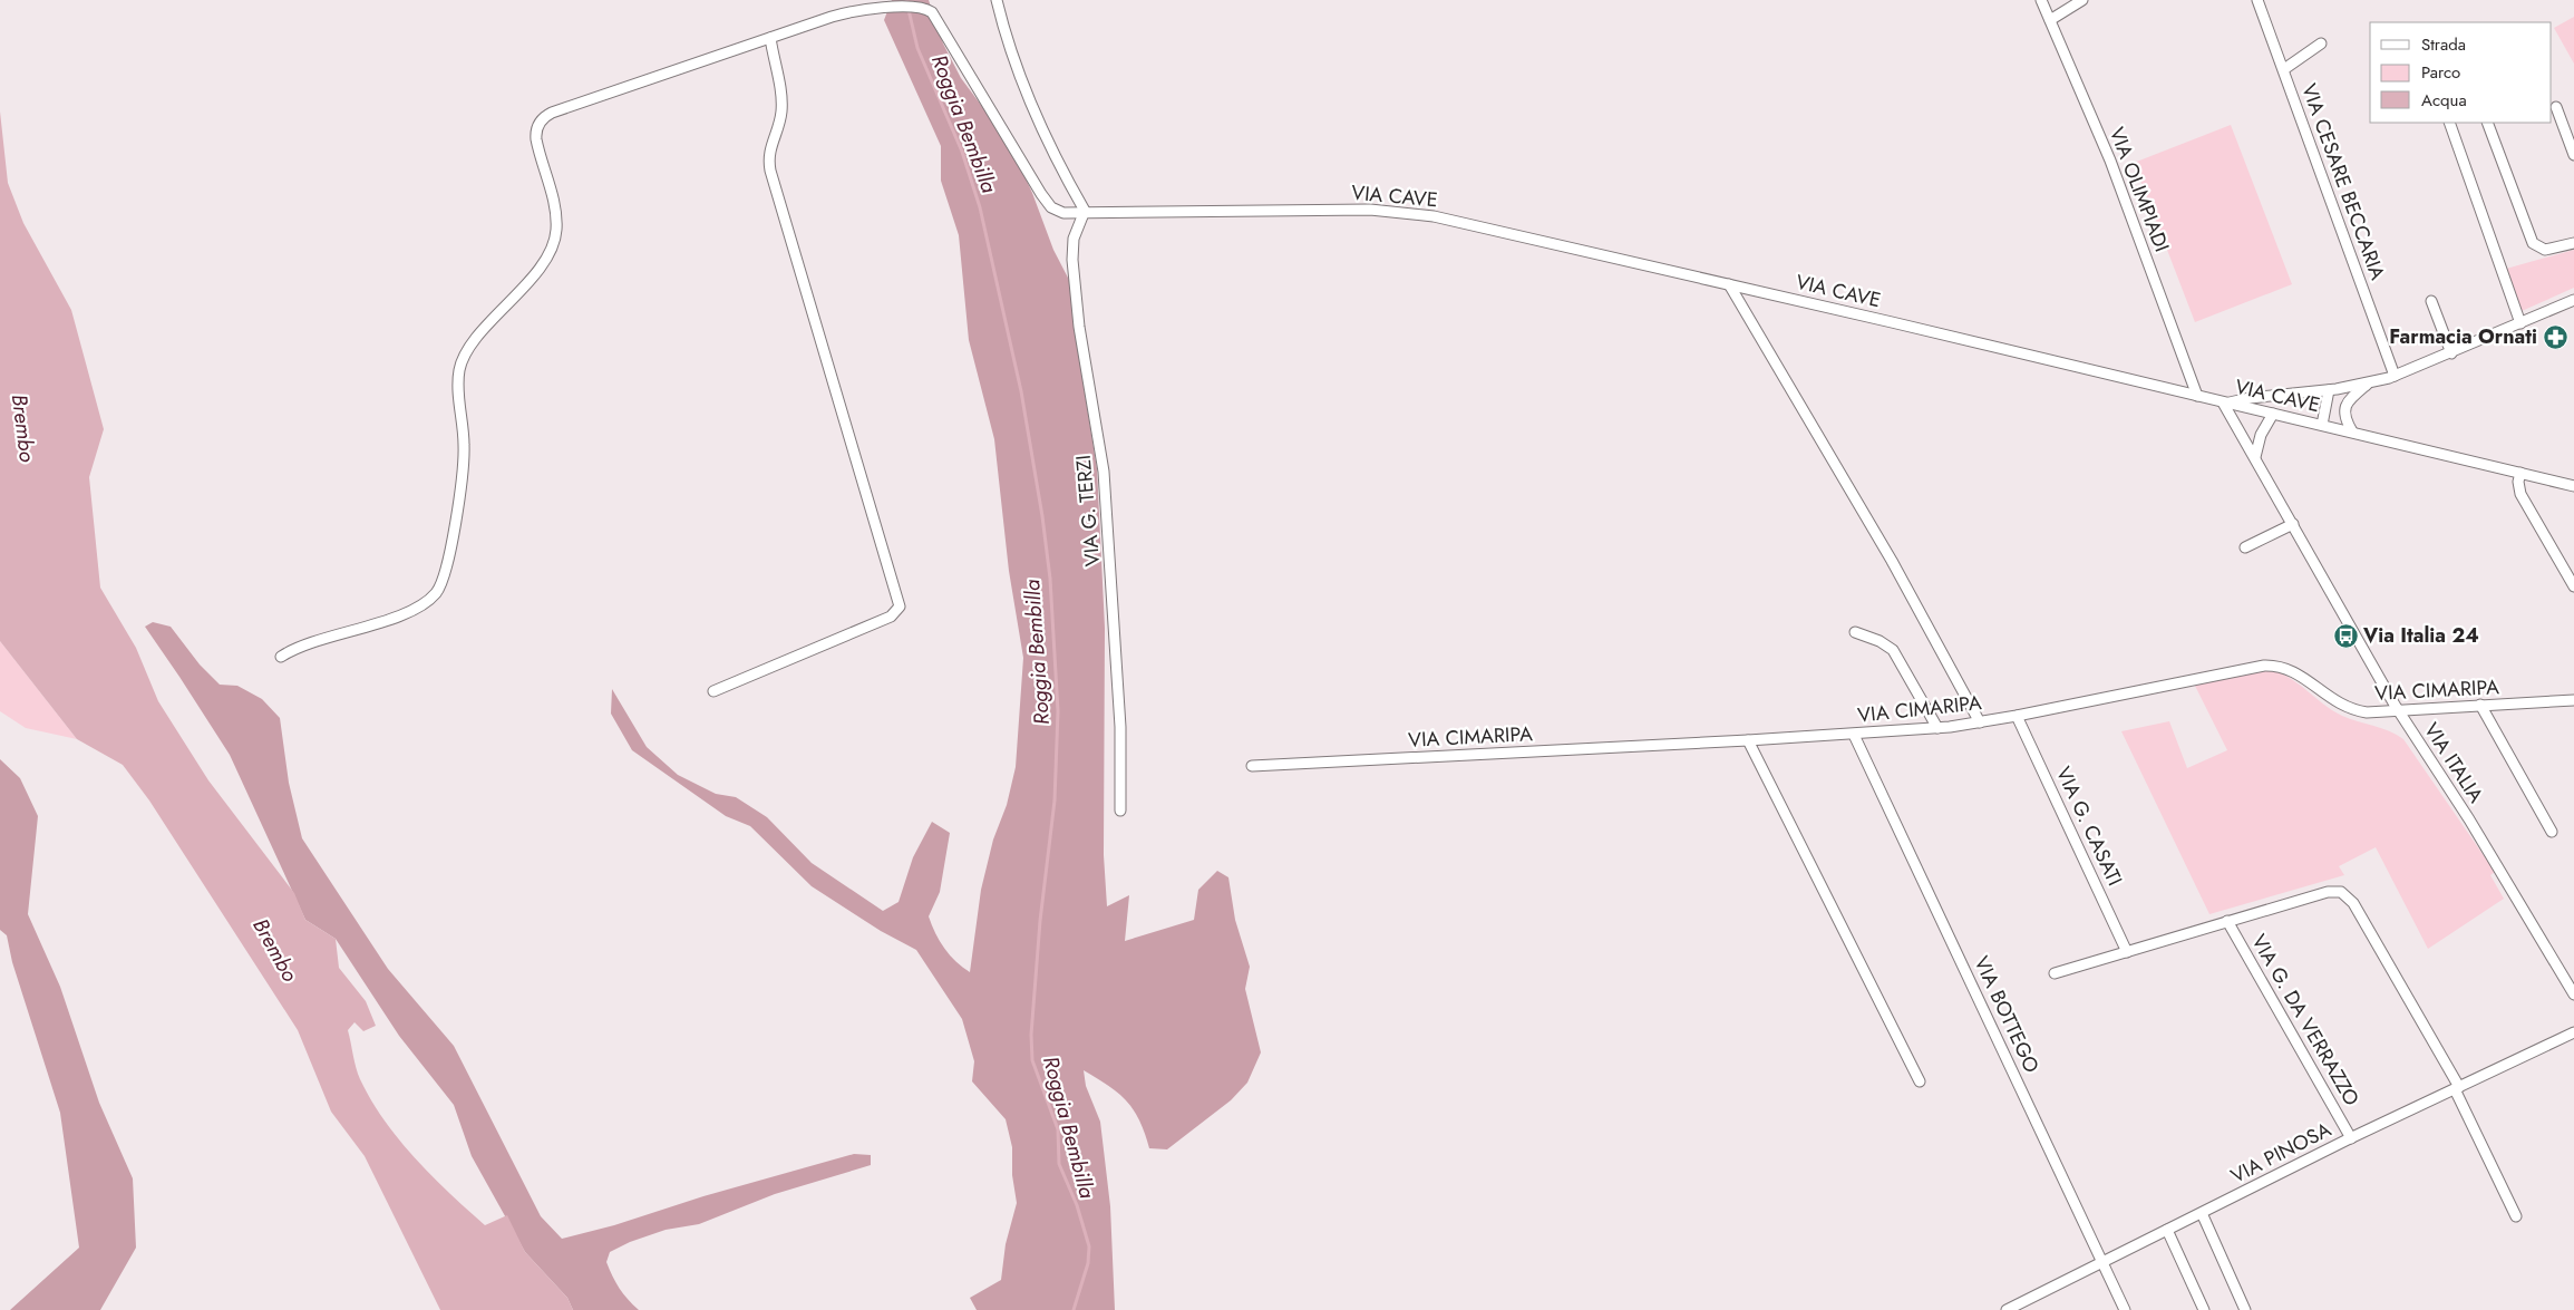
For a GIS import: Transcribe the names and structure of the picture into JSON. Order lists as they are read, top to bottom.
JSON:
{
  "streets": {
    "street": [
      "VIA CESARE BECCARIA",
      "VIA OLIMPIADI",
      "VIA CAVE",
      "VIA G. TERZI",
      "VIA CIMARIPA",
      "VIA ITALIA",
      "VIA G. CASATI",
      "VIA BOTTEGO",
      "VIA G. DA VERRAZZO",
      "VIA PINOSA"
    ]
  },
  "crossings": [
    ["VIA OLIMPIADI", "VIA CAVE"],
    ["VIA CAVE", "VIA G. TERZI"],
    ["VIA CAVE", "VIA ITALIA"],
    ["VIA CIMARIPA", "VIA ITALIA"],
    ["VIA CIMARIPA", "VIA G. CASATI"],
    ["VIA CIMARIPA", "VIA BOTTEGO"],
    ["VIA BOTTEGO", "VIA PINOSA"],
    ["VIA G. DA VERRAZZO", "VIA PINOSA"]
  ],
  "water": ["Roggia Bembilla", "Brembo"],
  "places": {
    "pharmacy": ["Farmacia Ornati"],
    "bus stop": ["Via Italia 24"]
  },
  "legend": ["Strada", "Parco", "Acqua"]
}
